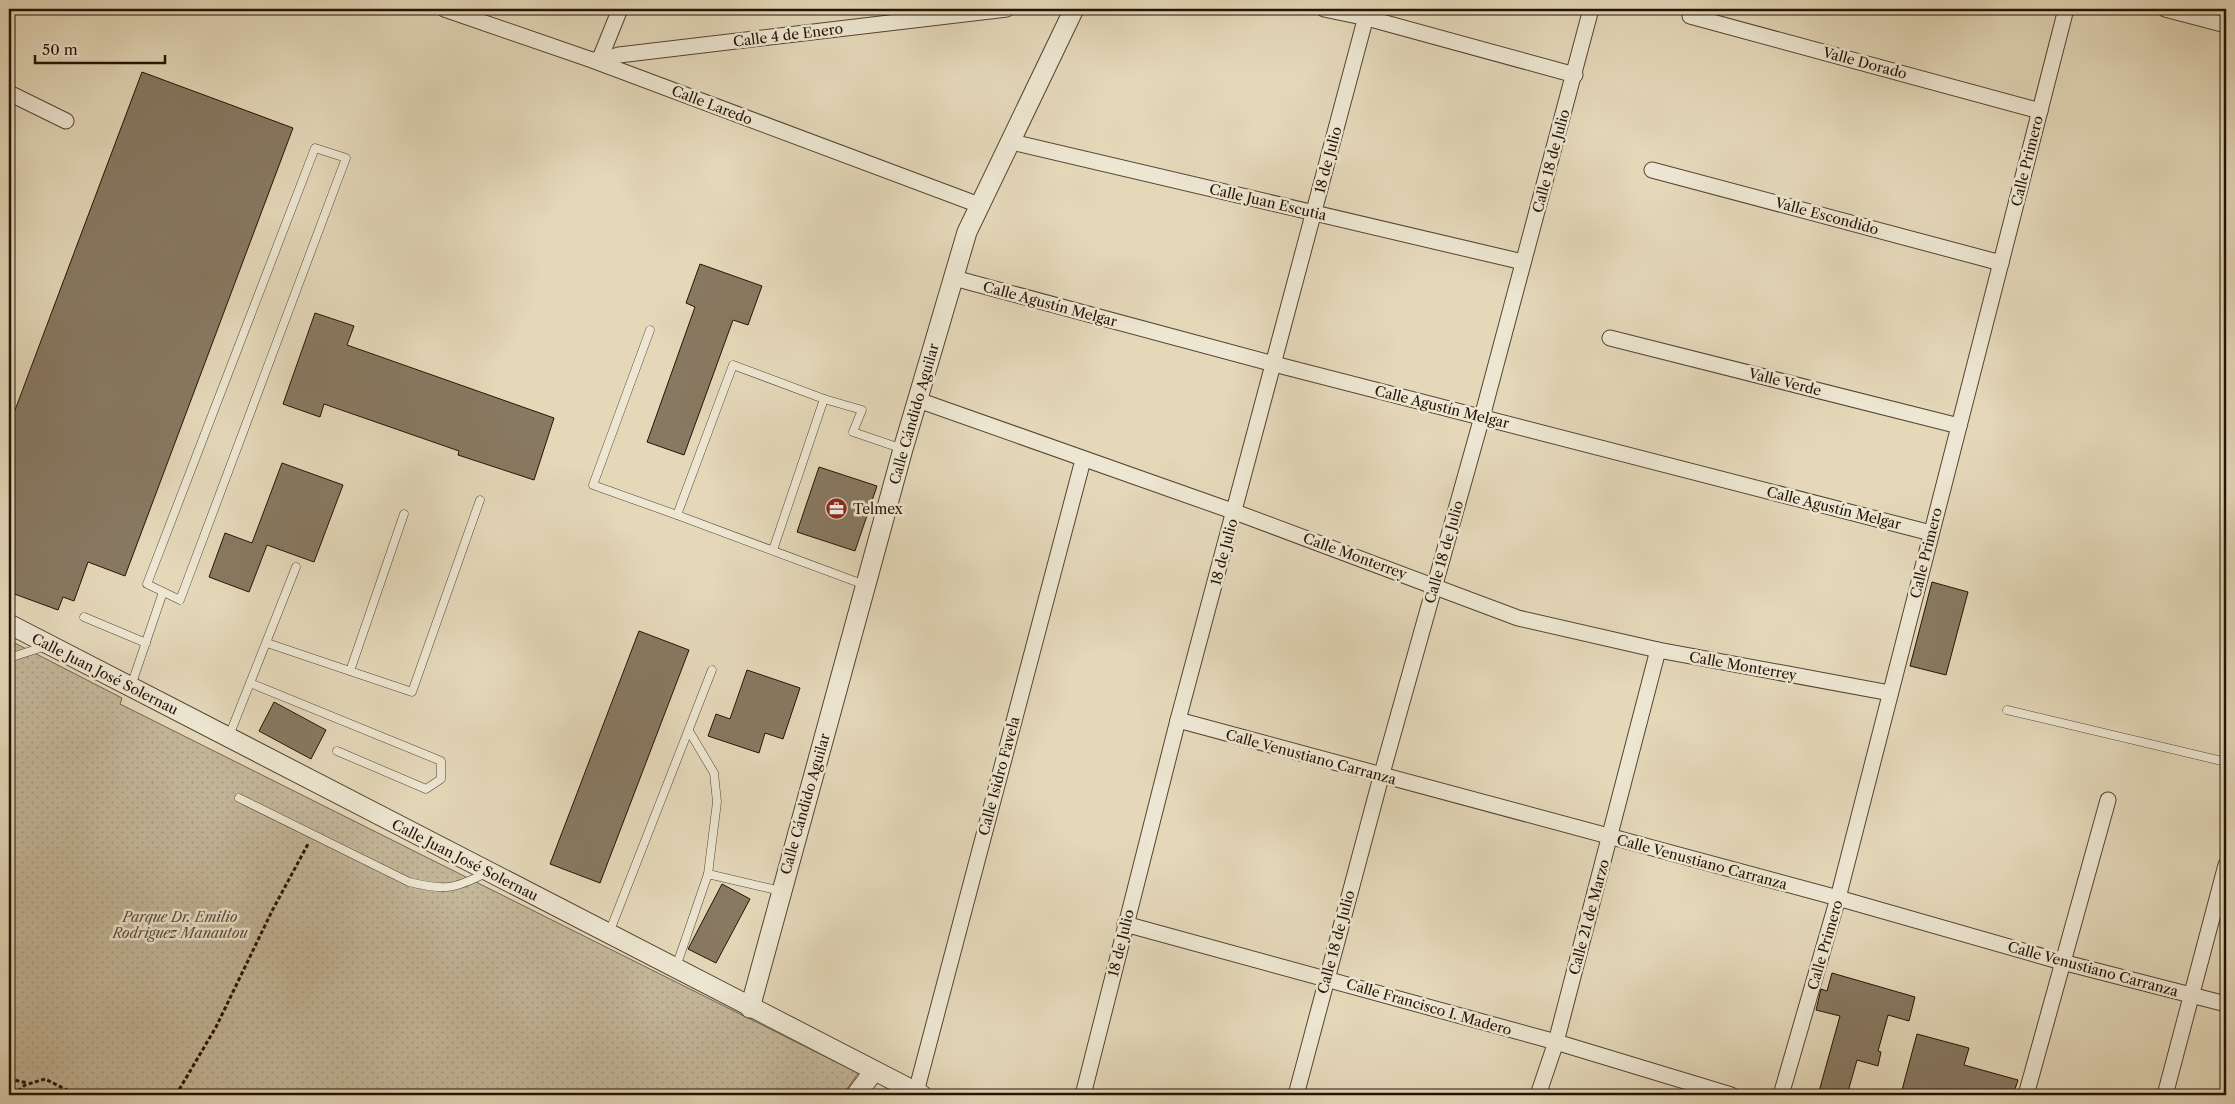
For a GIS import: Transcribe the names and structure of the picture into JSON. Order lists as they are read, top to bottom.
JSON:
{
  "streets": {
    "street": [
      "Calle 4 de Enero",
      "Valle Dorado",
      "Calle Laredo",
      "18 de Julio",
      "Calle 18 de Julio",
      "Calle Primero",
      "Calle Juan Escutia",
      "Valle Escondido",
      "Calle Agustín Melgar",
      "Valle Verde",
      "Calle Cándido Aguilar",
      "Calle Monterrey",
      "Calle Juan José Solernau",
      "Calle Venustiano Carranza",
      "Calle Isidro Favela",
      "Calle 21 de Marzo",
      "Calle Francisco I. Madero"
    ]
  },
  "crossings": [
    ["Calle 4 de Enero", "Calle Laredo"],
    ["Valle Dorado", "Calle Primero"],
    ["Calle Laredo", "Calle Cándido Aguilar"],
    ["18 de Julio", "Calle Juan Escutia"],
    ["18 de Julio", "Calle Agustín Melgar"],
    ["18 de Julio", "Calle Monterrey"],
    ["18 de Julio", "Calle Venustiano Carranza"],
    ["18 de Julio", "Calle Francisco I. Madero"],
    ["Calle 18 de Julio", "Calle Juan Escutia"],
    ["Calle 18 de Julio", "Calle Agustín Melgar"],
    ["Calle 18 de Julio", "Calle Monterrey"],
    ["Calle 18 de Julio", "Calle Venustiano Carranza"],
    ["Calle 18 de Julio", "Calle Francisco I. Madero"],
    ["Calle Primero", "Valle Escondido"],
    ["Calle Primero", "Calle Agustín Melgar"],
    ["Calle Primero", "Valle Verde"],
    ["Calle Primero", "Calle Monterrey"],
    ["Calle Primero", "Calle Venustiano Carranza"],
    ["Calle Juan Escutia", "Calle Cándido Aguilar"],
    ["Calle Agustín Melgar", "Calle Cándido Aguilar"],
    ["Calle Cándido Aguilar", "Calle Monterrey"],
    ["Calle Cándido Aguilar", "Calle Juan José Solernau"],
    ["Calle Monterrey", "Calle Isidro Favela"],
    ["Calle Monterrey", "Calle 21 de Marzo"],
    ["Calle Juan José Solernau", "Calle Isidro Favela"],
    ["Calle Venustiano Carranza", "Calle 21 de Marzo"],
    ["Calle 21 de Marzo", "Calle Francisco I. Madero"]
  ],
  "parks": ["Parque Dr. Emilio Rodriguez Manautou"],
  "places": {
    "office": ["Telmex"]
  },
  "scale_bar": "50 m"
}
